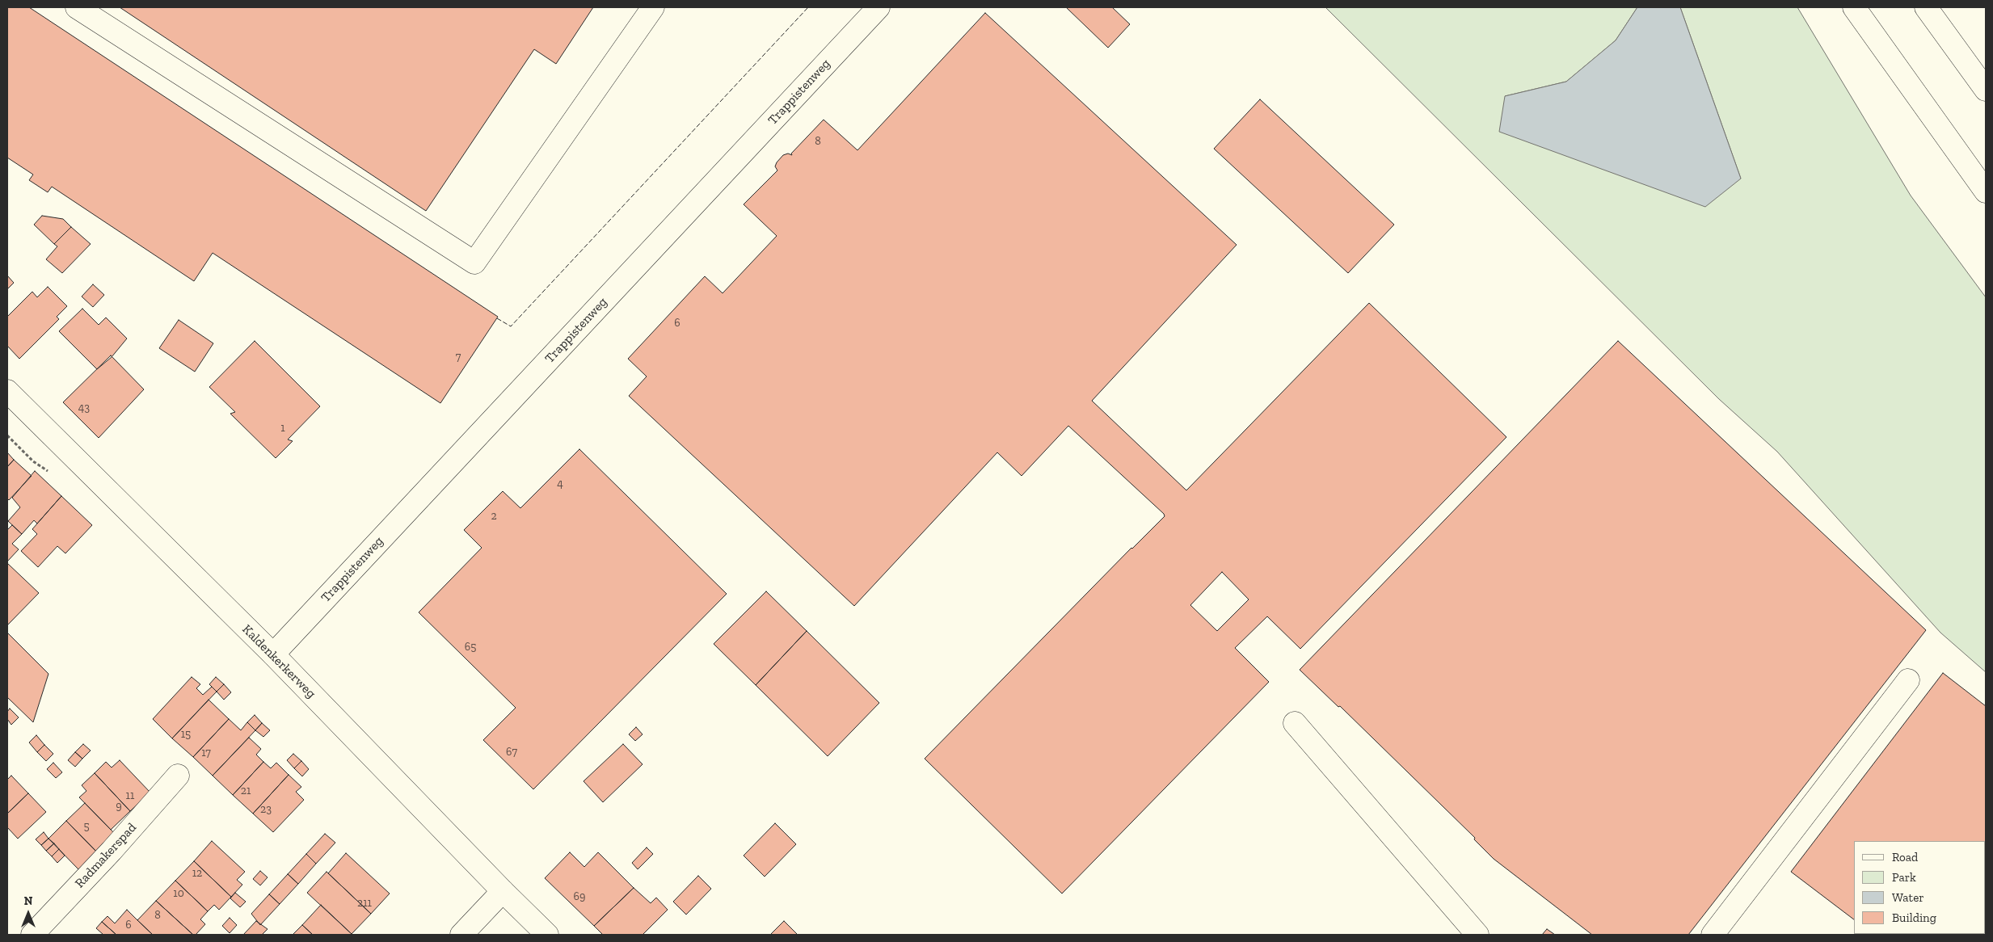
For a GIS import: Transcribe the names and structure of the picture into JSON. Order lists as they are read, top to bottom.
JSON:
{
  "streets": {
    "main road": ["Trappistenweg", "Kaldenkerkerweg", "Radmakerspad"]
  },
  "crossings": [
    ["Trappistenweg", "Kaldenkerkerweg"]
  ],
  "house_numbers": [
    "8",
    "6",
    "7",
    "43",
    "1",
    "4",
    "2",
    "65",
    "15",
    "67",
    "17",
    "21",
    "11",
    "9",
    "23",
    "5",
    "12",
    "10",
    "69",
    "211",
    "8",
    "6"
  ],
  "legend": [
    "Road",
    "Park",
    "Water",
    "Building"
  ],
  "north": "top"
}
